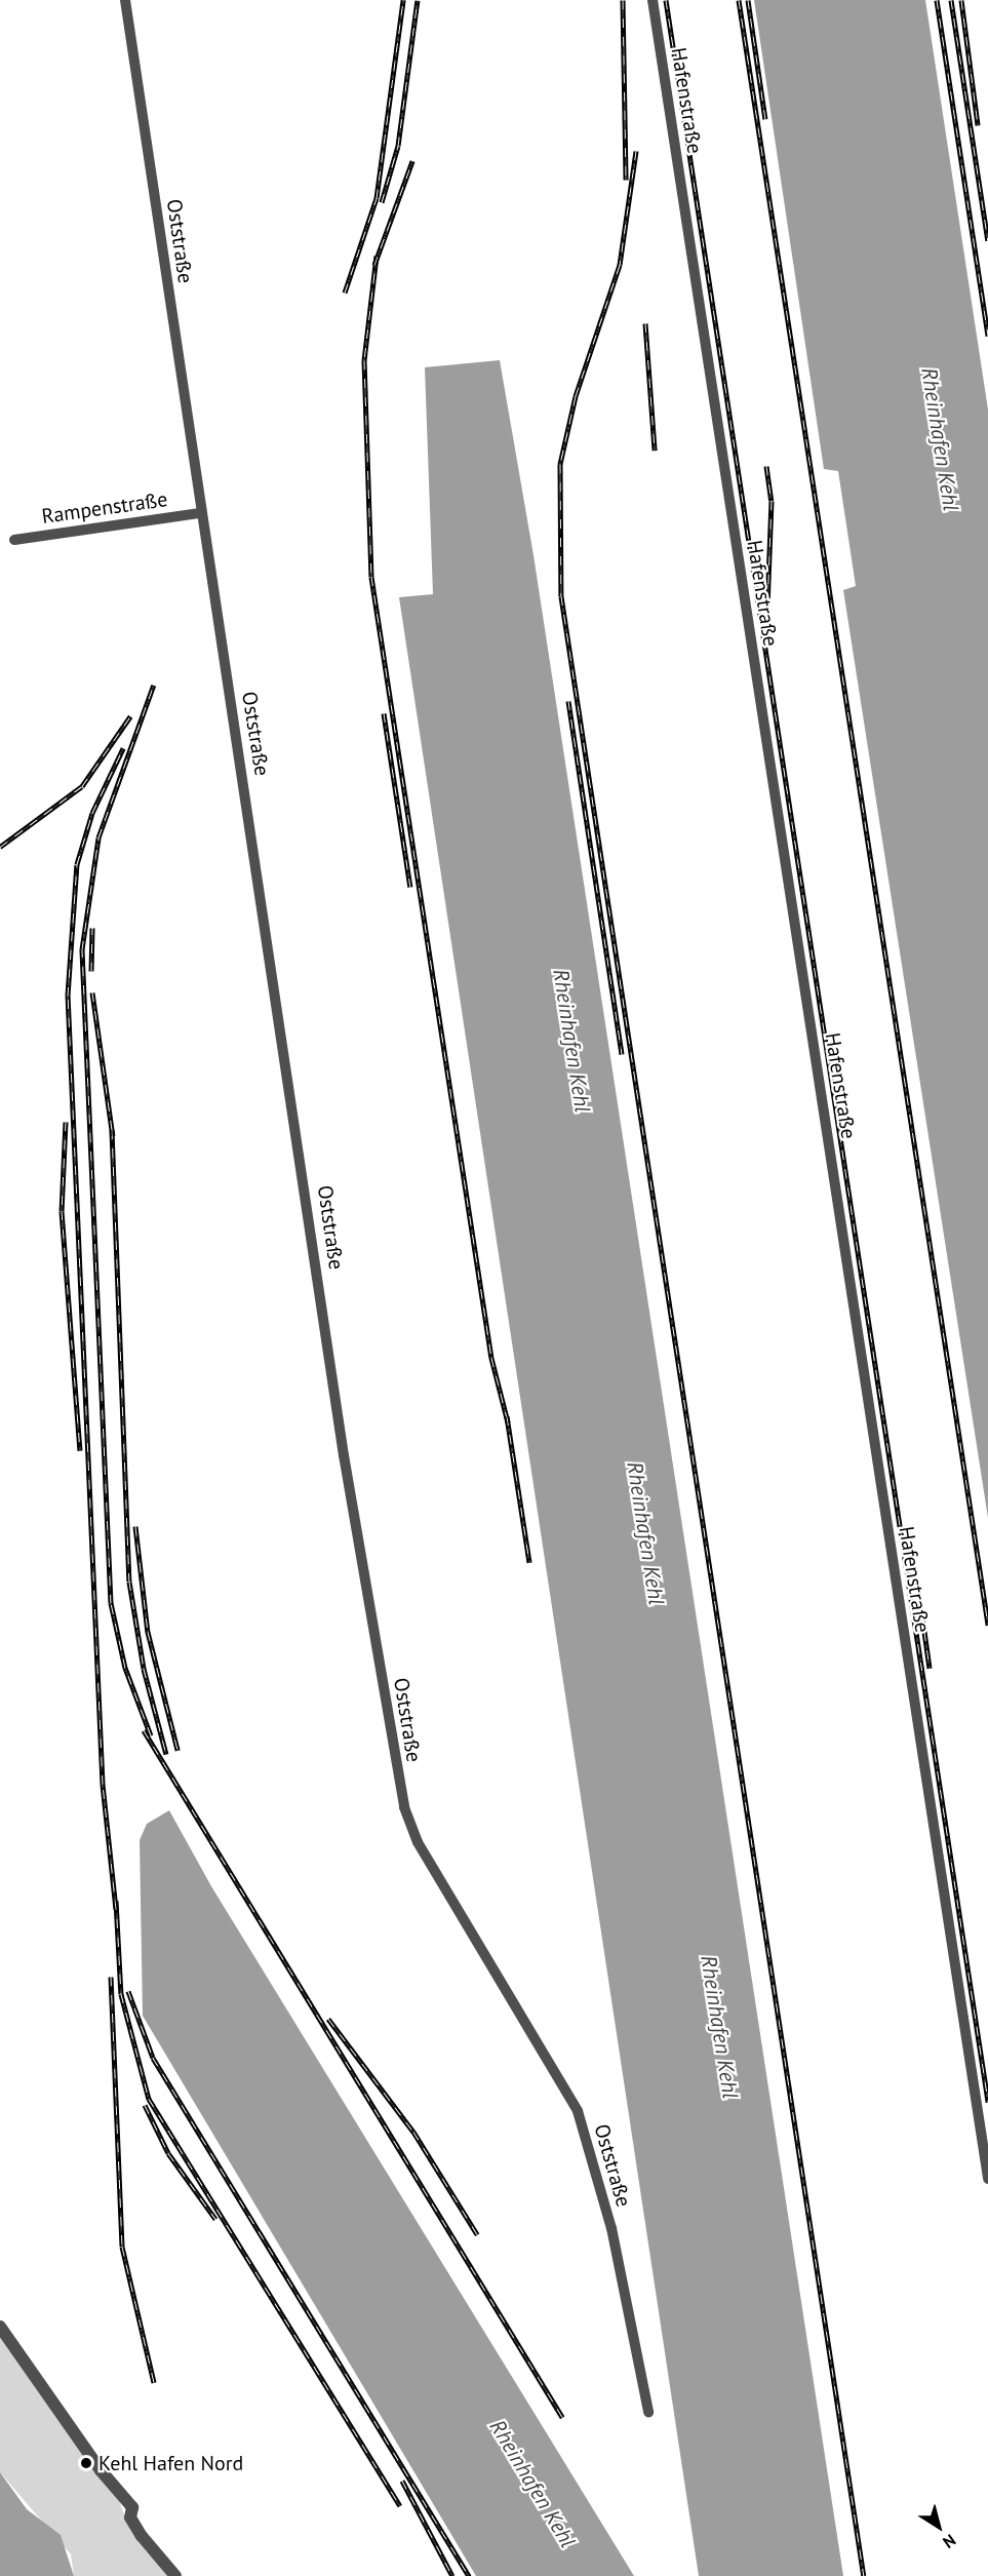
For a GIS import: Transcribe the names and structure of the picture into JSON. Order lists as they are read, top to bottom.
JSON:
{
  "streets": {
    "street": ["Hafenstraße", "Oststraße", "Rampenstraße"]
  },
  "crossings": [
    ["Oststraße", "Rampenstraße"]
  ],
  "water": ["Rheinhafen Kehl"],
  "places": ["Kehl Hafen Nord"],
  "north": "bottom right"
}
